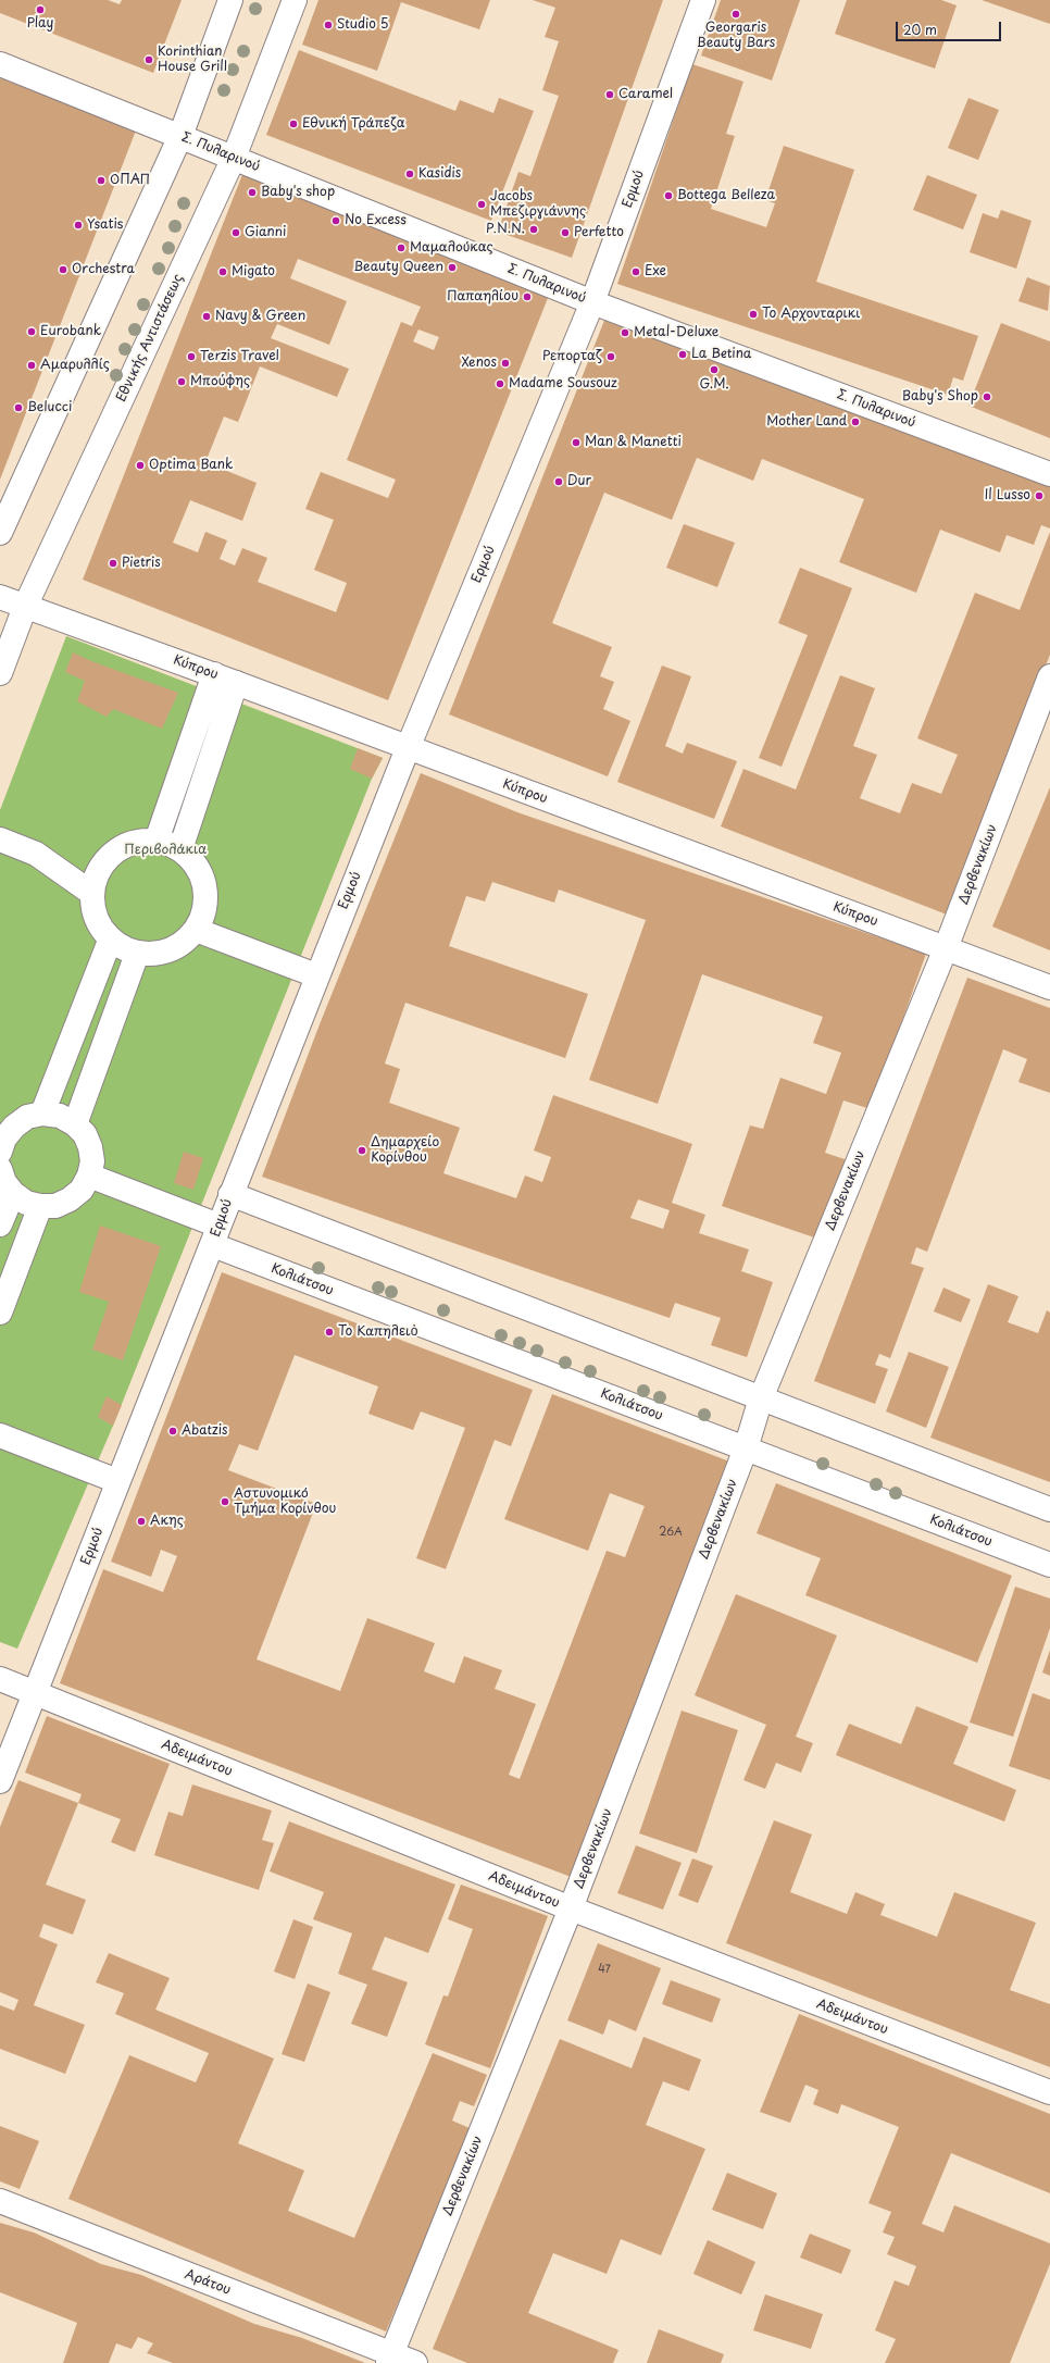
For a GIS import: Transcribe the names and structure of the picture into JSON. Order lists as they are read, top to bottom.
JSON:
{
  "streets": {
    "street": [
      "Σ. Πυλαρινού",
      "Ερμού",
      "Εθνικής Αντιστάσεως",
      "Κύπρου",
      "Δερβενακίων",
      "Κολιάτσου",
      "Αδειμάντου",
      "Αράτου"
    ]
  },
  "crossings": [
    ["Σ. Πυλαρινού", "Ερμού"],
    ["Σ. Πυλαρινού", "Εθνικής Αντιστάσεως"],
    ["Ερμού", "Κύπρου"],
    ["Ερμού", "Κολιάτσου"],
    ["Ερμού", "Αδειμάντου"],
    ["Εθνικής Αντιστάσεως", "Κύπρου"],
    ["Κύπρου", "Δερβενακίων"],
    ["Δερβενακίων", "Κολιάτσου"],
    ["Δερβενακίων", "Αδειμάντου"],
    ["Δερβενακίων", "Αράτου"]
  ],
  "parks": ["Περιβολάκια"],
  "places": [
    "Play",
    "Georgaris Beauty Bars",
    "Studio 5",
    "Korinthian House Grill",
    "Caramel",
    "Εθνική Τράπεζα",
    "Kasidis",
    "ΟΠΑΠ",
    "Baby's shop",
    "Bottega Belleza",
    "Jacobs Μπεζιργιάννης",
    "No Excess",
    "Ysatis",
    "P.N.N.",
    "Gianni",
    "Perfetto",
    "Μαμαλούκας",
    "Beauty Queen",
    "Orchestra",
    "Migato",
    "Exe",
    "Παπαηλίου",
    "Το Αρχονταρικι",
    "Navy & Green",
    "Eurobank",
    "Metal-Deluxe",
    "La Betina",
    "Terzis Travel",
    "Ρεπορταζ",
    "Xenos",
    "Αμαρυλλίς",
    "G.M.",
    "Μπούφης",
    "Madame Sousouz",
    "Baby's Shop",
    "Belucci",
    "Mother Land",
    "Man & Manetti",
    "Optima Bank",
    "Dur",
    "Il Lusso",
    "Pietris",
    "Δημαρχείο Κορίνθου",
    "Το Καπηλειὀ",
    "Abatzis",
    "Αστυνομικό Τμήμα Κορίνθου",
    "Ακης"
  ],
  "house_numbers": ["26Α", "47"],
  "scale_bar": "20 m"
}
